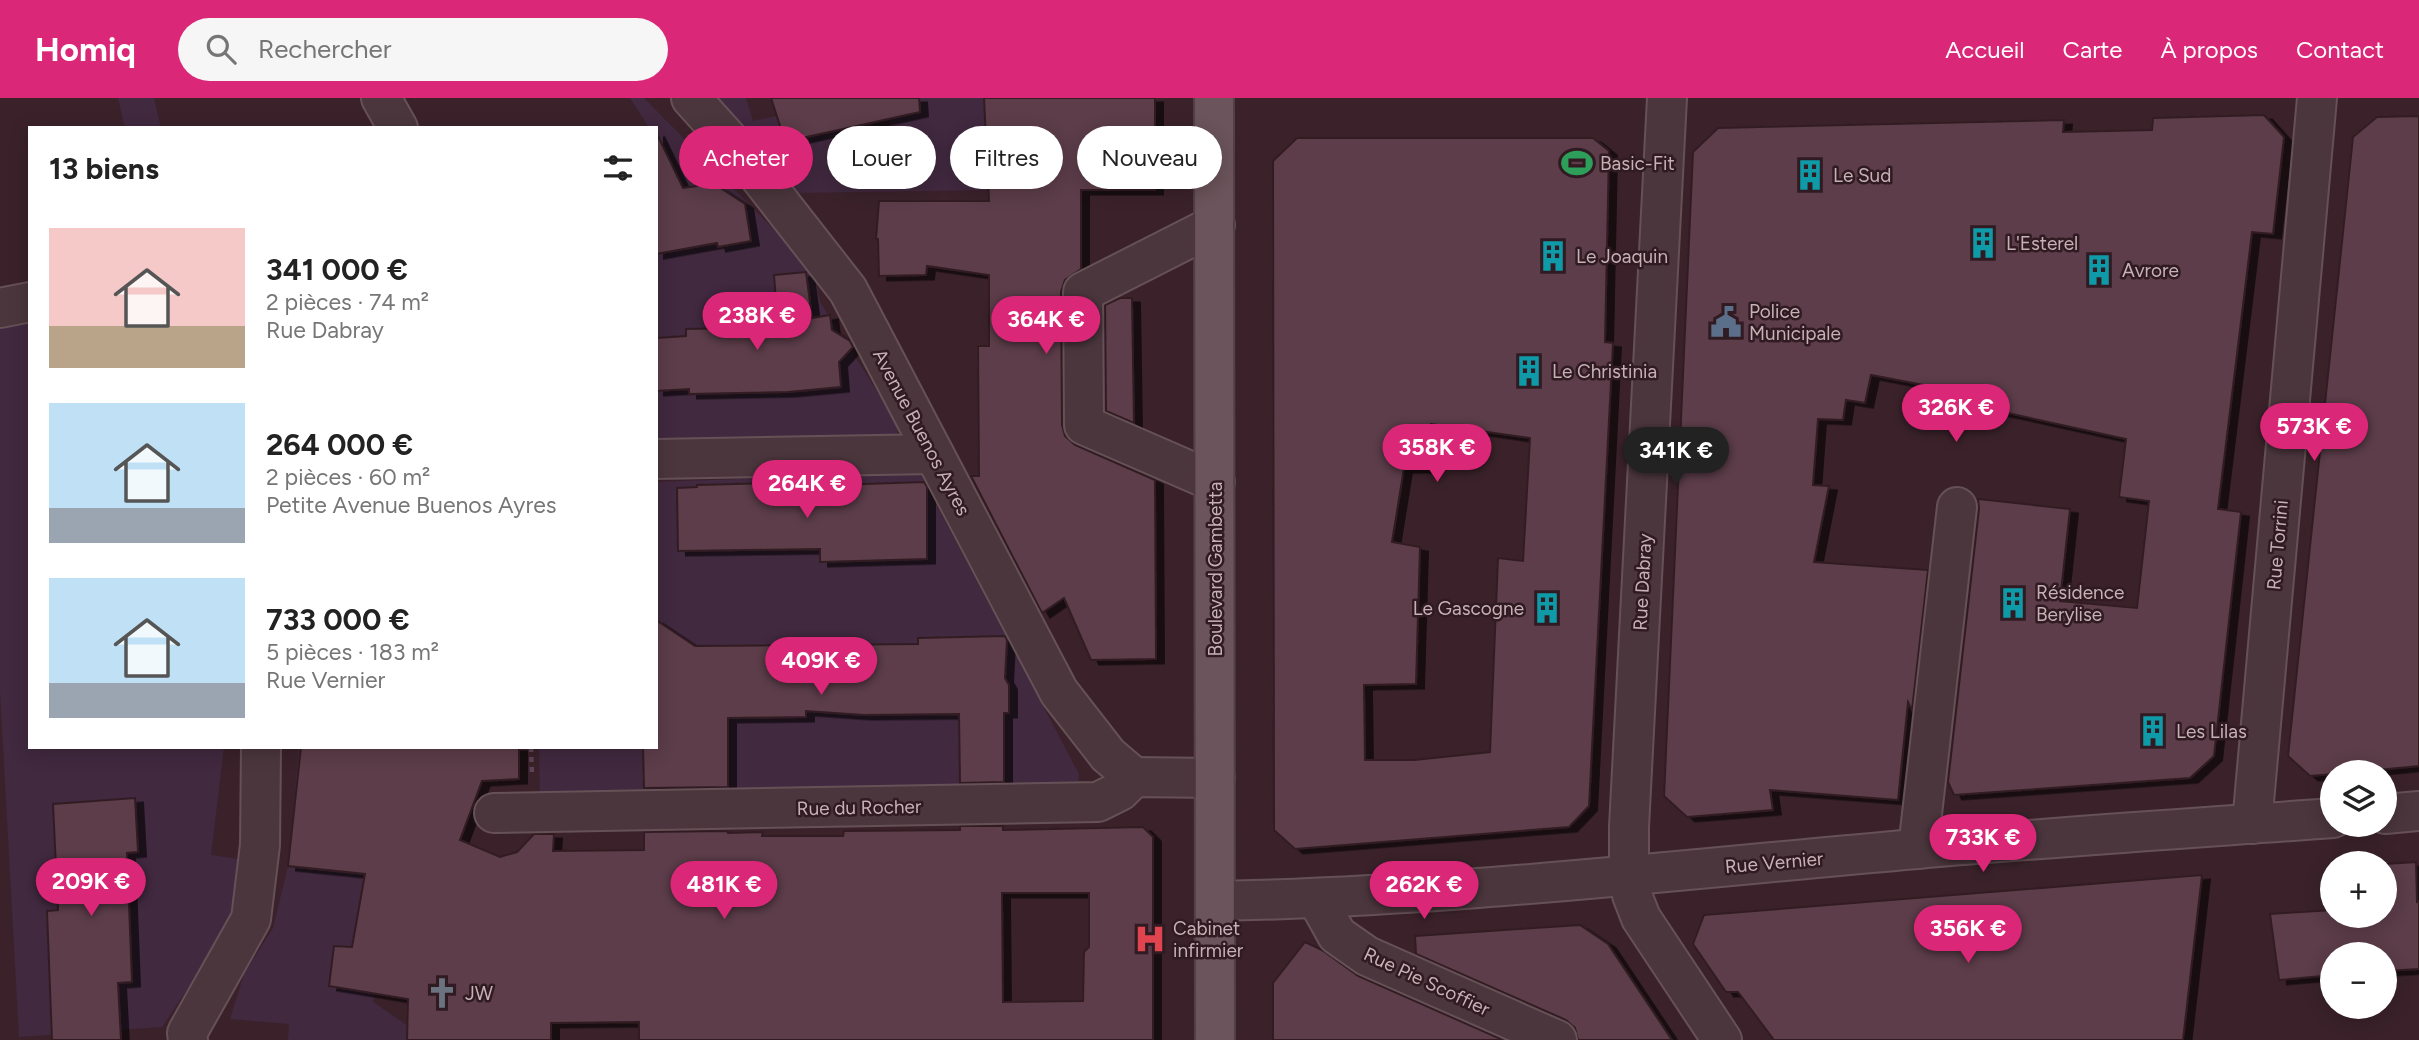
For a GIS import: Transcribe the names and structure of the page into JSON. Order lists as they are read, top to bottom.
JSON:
{
  "streets": {
    "main road": ["Boulevard Gambetta"],
    "street": [
      "Avenue Buenos Ayres",
      "Rue Torrini",
      "Rue Dabray",
      "Rue du Rocher",
      "Rue Vernier",
      "Rue Pie Scoffier"
    ]
  },
  "crossings": [
    ["Avenue Buenos Ayres", "Rue du Rocher"],
    ["Rue Torrini", "Rue Vernier"],
    ["Boulevard Gambetta", "Rue Vernier"],
    ["Rue Dabray", "Rue Vernier"],
    ["Rue Vernier", "Rue Pie Scoffier"]
  ],
  "places": {
    "sports": ["Basic-Fit"],
    "building": [
      "Le Sud",
      "L'Esterel",
      "Le Joaquin",
      "Avrore",
      "Le Christinia",
      "Résidence Berylise",
      "Le Gascogne",
      "Les Lilas"
    ],
    "public building": ["Police Municipale"],
    "hospital": ["Cabinet infirmier"],
    "church": ["JW"]
  },
  "page": {
    "header": "Homiq",
    "search": "Rechercher",
    "nav": [
      "Accueil",
      "Carte",
      "À propos",
      "Contact"
    ],
    "chip": [
      "Acheter",
      "Louer",
      "Filtres",
      "Nouveau"
    ],
    "heading": "13 biens",
    "list": [
      {
        "name": "341 000 €",
        "note": "2 pièces · 74 m² · Rue Dabray"
      },
      {
        "name": "264 000 €",
        "note": "2 pièces · 60 m² · Petite Avenue Buenos Ayres"
      },
      {
        "name": "733 000 €",
        "note": "5 pièces · 183 m² · Rue Vernier"
      }
    ],
    "price": [
      "238K €",
      "364K €",
      "326K €",
      "573K €",
      "358K €",
      "341K €",
      "264K €",
      "409K €",
      "733K €",
      "209K €",
      "481K €",
      "262K €",
      "356K €"
    ],
    "map_buttons": ["+", "−"]
  }
}
